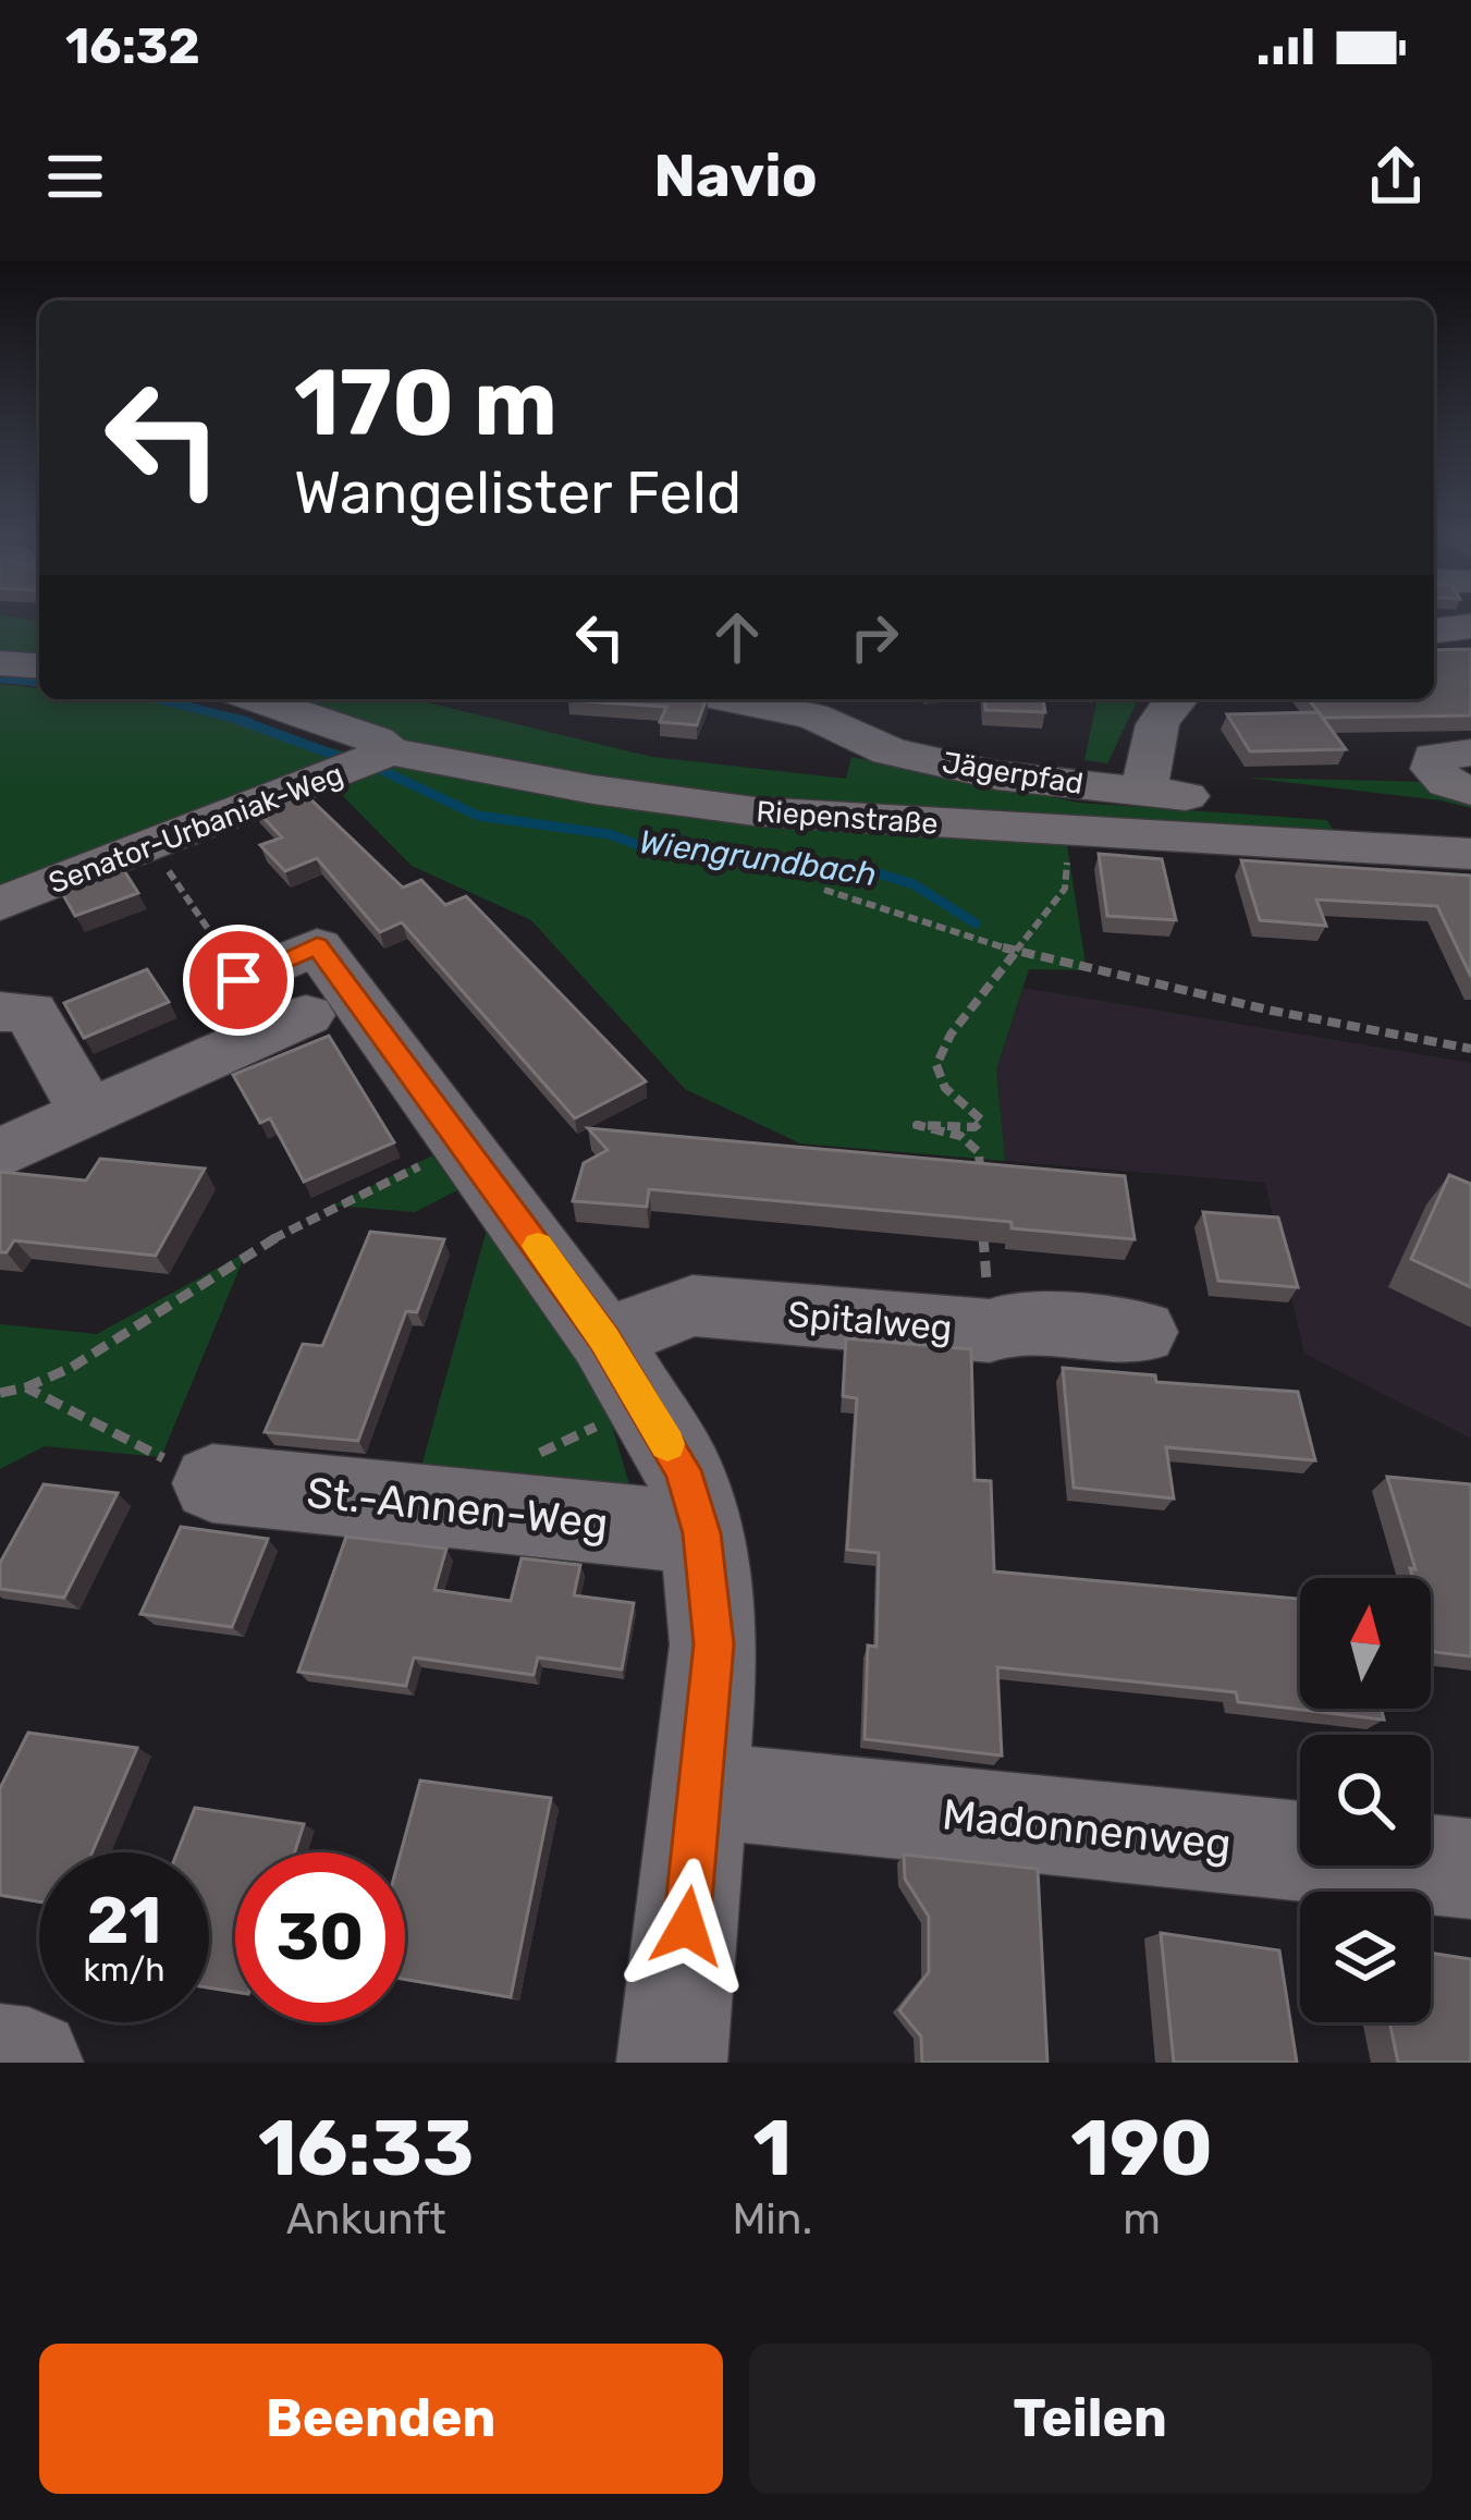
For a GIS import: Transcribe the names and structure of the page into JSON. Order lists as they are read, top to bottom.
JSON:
{
  "streets": {
    "street": [
      "Jägerpfad",
      "Riepenstraße",
      "Senator-Urbaniak-Weg",
      "Spitalweg",
      "St.-Annen-Weg",
      "Madonnenweg"
    ]
  },
  "crossings": [
    ["Jägerpfad", "Riepenstraße"],
    ["Riepenstraße", "Senator-Urbaniak-Weg"]
  ],
  "water": ["Wiengrundbach"],
  "north": "top",
  "page": {
    "status": "16:32",
    "header": "Navio",
    "turn": ["170 m", "Wangelister Feld"],
    "speed": "21 km/h",
    "limit": "30",
    "eta": [
      "16:33",
      "Ankunft",
      "1",
      "Min.",
      "190",
      "m"
    ],
    "buttons": ["Beenden", "Teilen"]
  }
}
